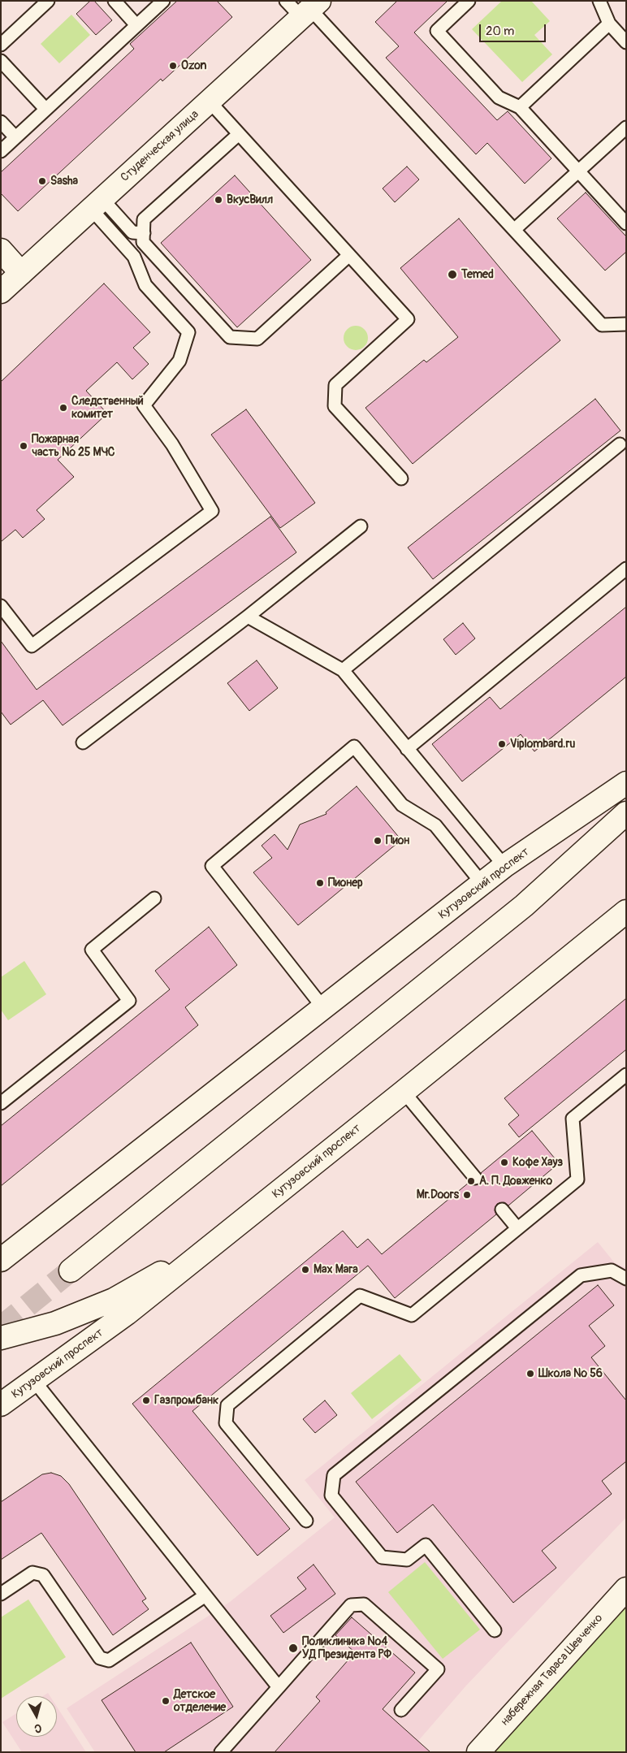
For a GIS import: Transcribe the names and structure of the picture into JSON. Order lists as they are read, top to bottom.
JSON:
{
  "streets": {
    "main road": ["Студенческая улица", "Кутузовский проспект", "набережная Тараса Шевченко"]
  },
  "places": [
    "Ozon",
    "Sasha",
    "ВкусВилл",
    "Temed",
    "Следственный комитет",
    "Пожарная часть № 25 МЧС",
    "Viplombard.ru",
    "Пион",
    "Пионер",
    "Кофе Хауз",
    "А. П. Довженко",
    "Mr.Doors",
    "Max Mara",
    "Школа № 56",
    "Газпромбанк",
    "Поликлиника №4 УД Президента РФ",
    "Детское отделение"
  ],
  "scale_bar": "20 m",
  "north": "bottom"
}
